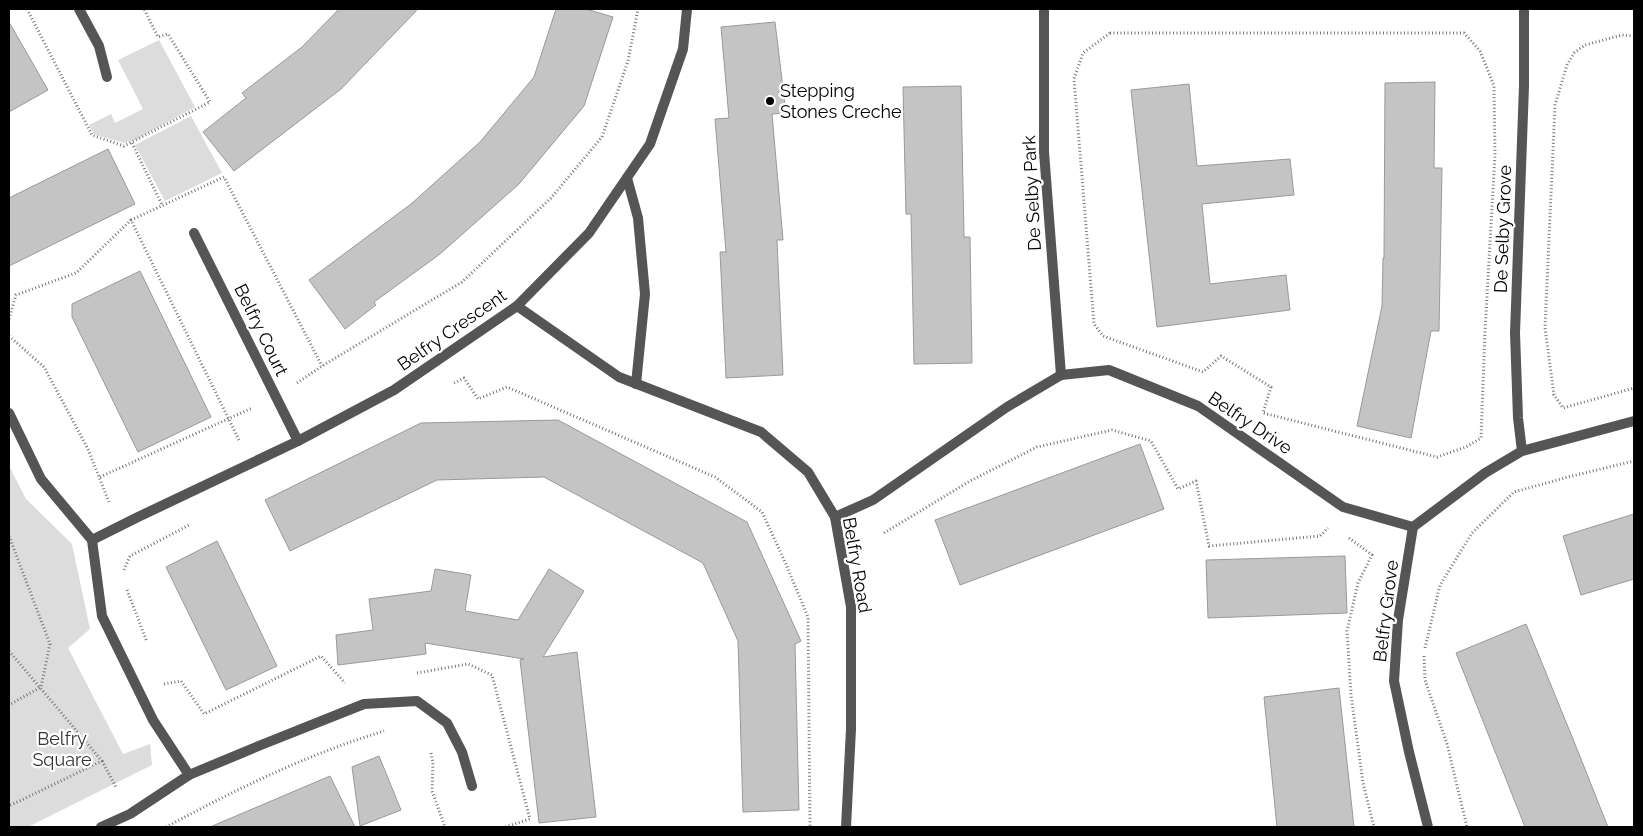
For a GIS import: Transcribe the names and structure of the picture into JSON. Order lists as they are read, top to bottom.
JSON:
{
  "streets": {
    "street": [
      "De Selby Park",
      "De Selby Grove",
      "Belfry Court",
      "Belfry Crescent",
      "Belfry Drive",
      "Belfry Road",
      "Belfry Grove"
    ]
  },
  "crossings": [
    ["De Selby Park", "Belfry Drive"],
    ["Belfry Court", "Belfry Crescent"],
    ["Belfry Crescent", "Belfry Road"],
    ["Belfry Drive", "Belfry Grove"]
  ],
  "parks": ["Belfry Square"],
  "places": ["Stepping Stones Creche"]
}
